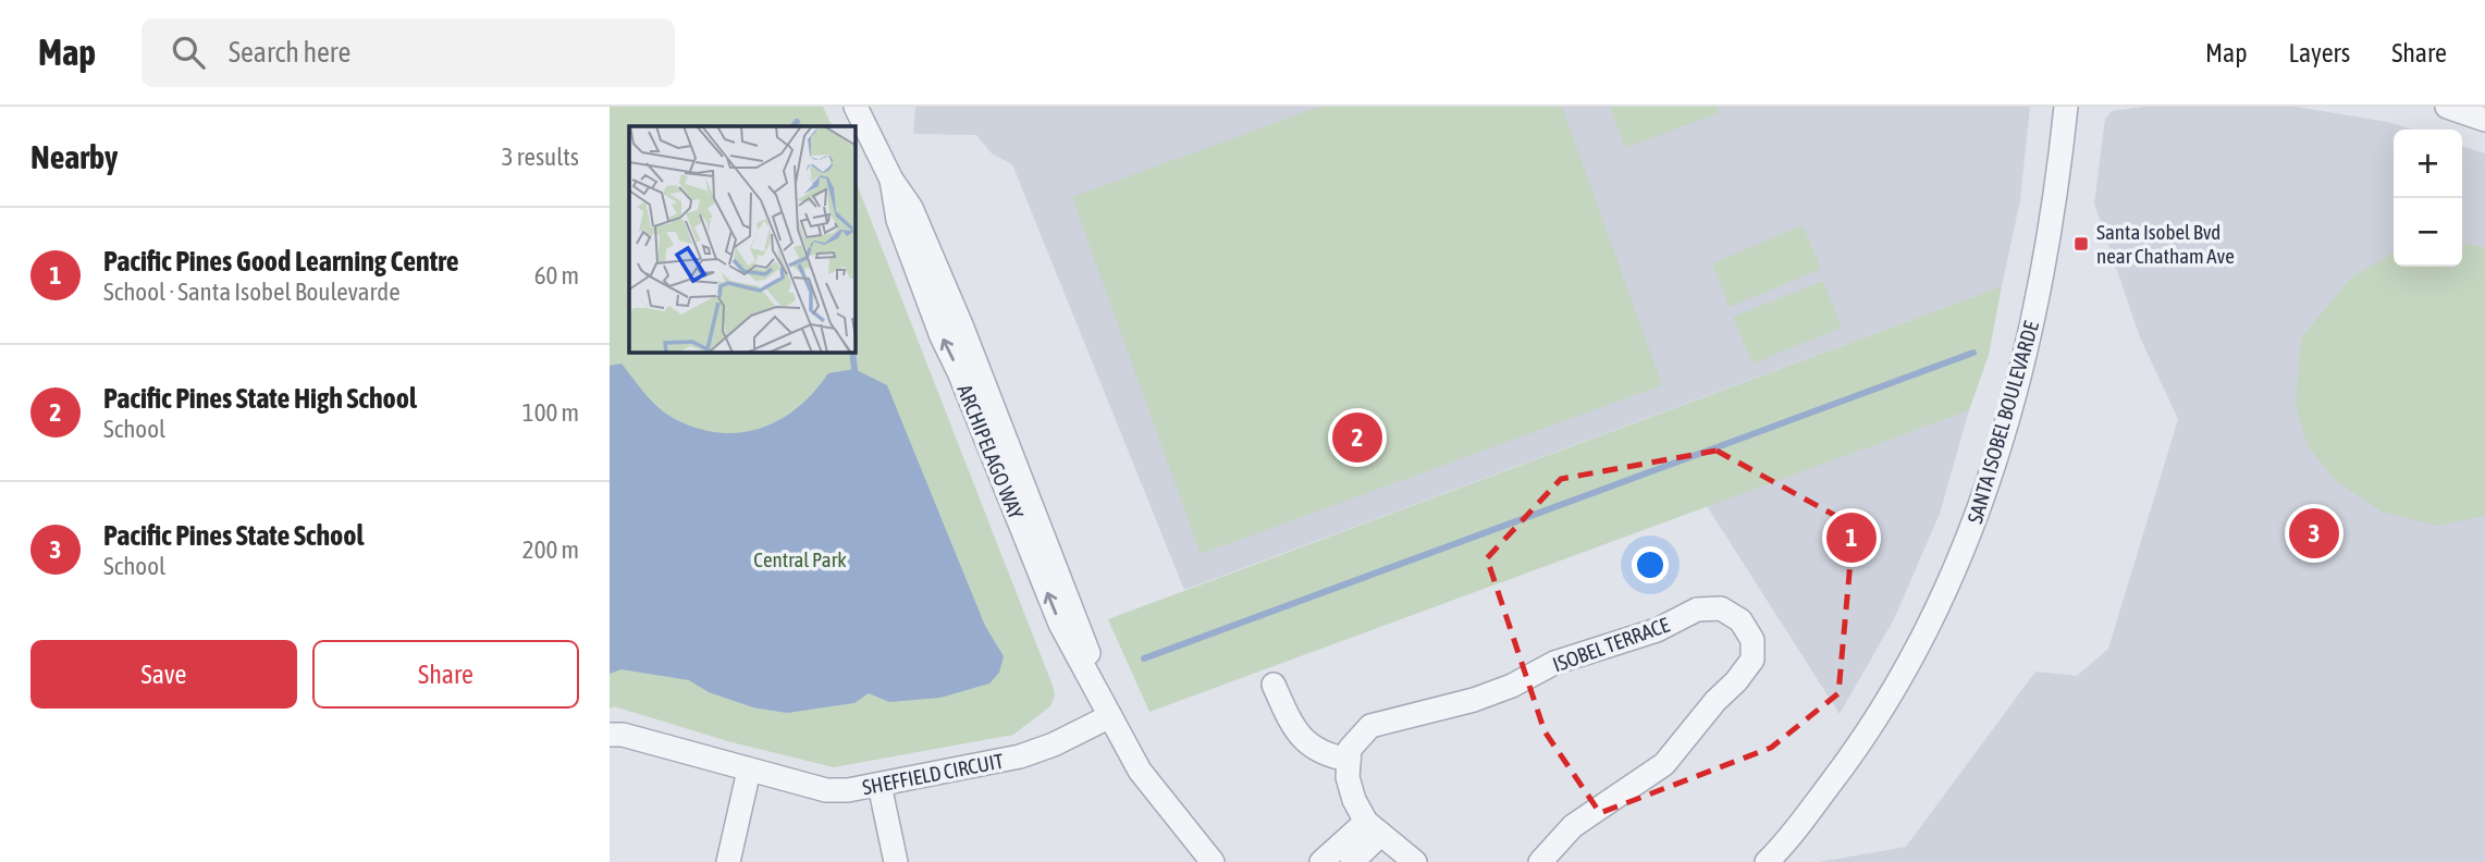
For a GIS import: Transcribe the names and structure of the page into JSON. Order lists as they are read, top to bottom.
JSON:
{
  "streets": {
    "street": [
      "SANTA ISOBEL BOULEVARDE",
      "ARCHIPELAGO WAY",
      "ISOBEL TERRACE",
      "SHEFFIELD CIRCUIT"
    ]
  },
  "crossings": [
    ["ARCHIPELAGO WAY", "SHEFFIELD CIRCUIT"]
  ],
  "parks": ["Central Park"],
  "places": {
    "transit": ["Santa Isobel Bvd near Chatham Ave"]
  },
  "page": {
    "header": "Map",
    "search": "Search here",
    "nav": ["Map", "Layers", "Share"],
    "heading": ["Nearby", "3 results"],
    "map_buttons": ["+", "−"],
    "list": [
      {
        "mark": "1",
        "name": "Pacific Pines Good Learning Centre",
        "note": "School · Santa Isobel Boulevarde",
        "value": "60 m"
      },
      {
        "mark": "2",
        "name": "Pacific Pines State High School",
        "note": "School",
        "value": "100 m"
      },
      {
        "mark": "3",
        "name": "Pacific Pines State School",
        "note": "School",
        "value": "200 m"
      }
    ],
    "pins": ["2", "3", "1"],
    "buttons": ["Save", "Share"]
  }
}
